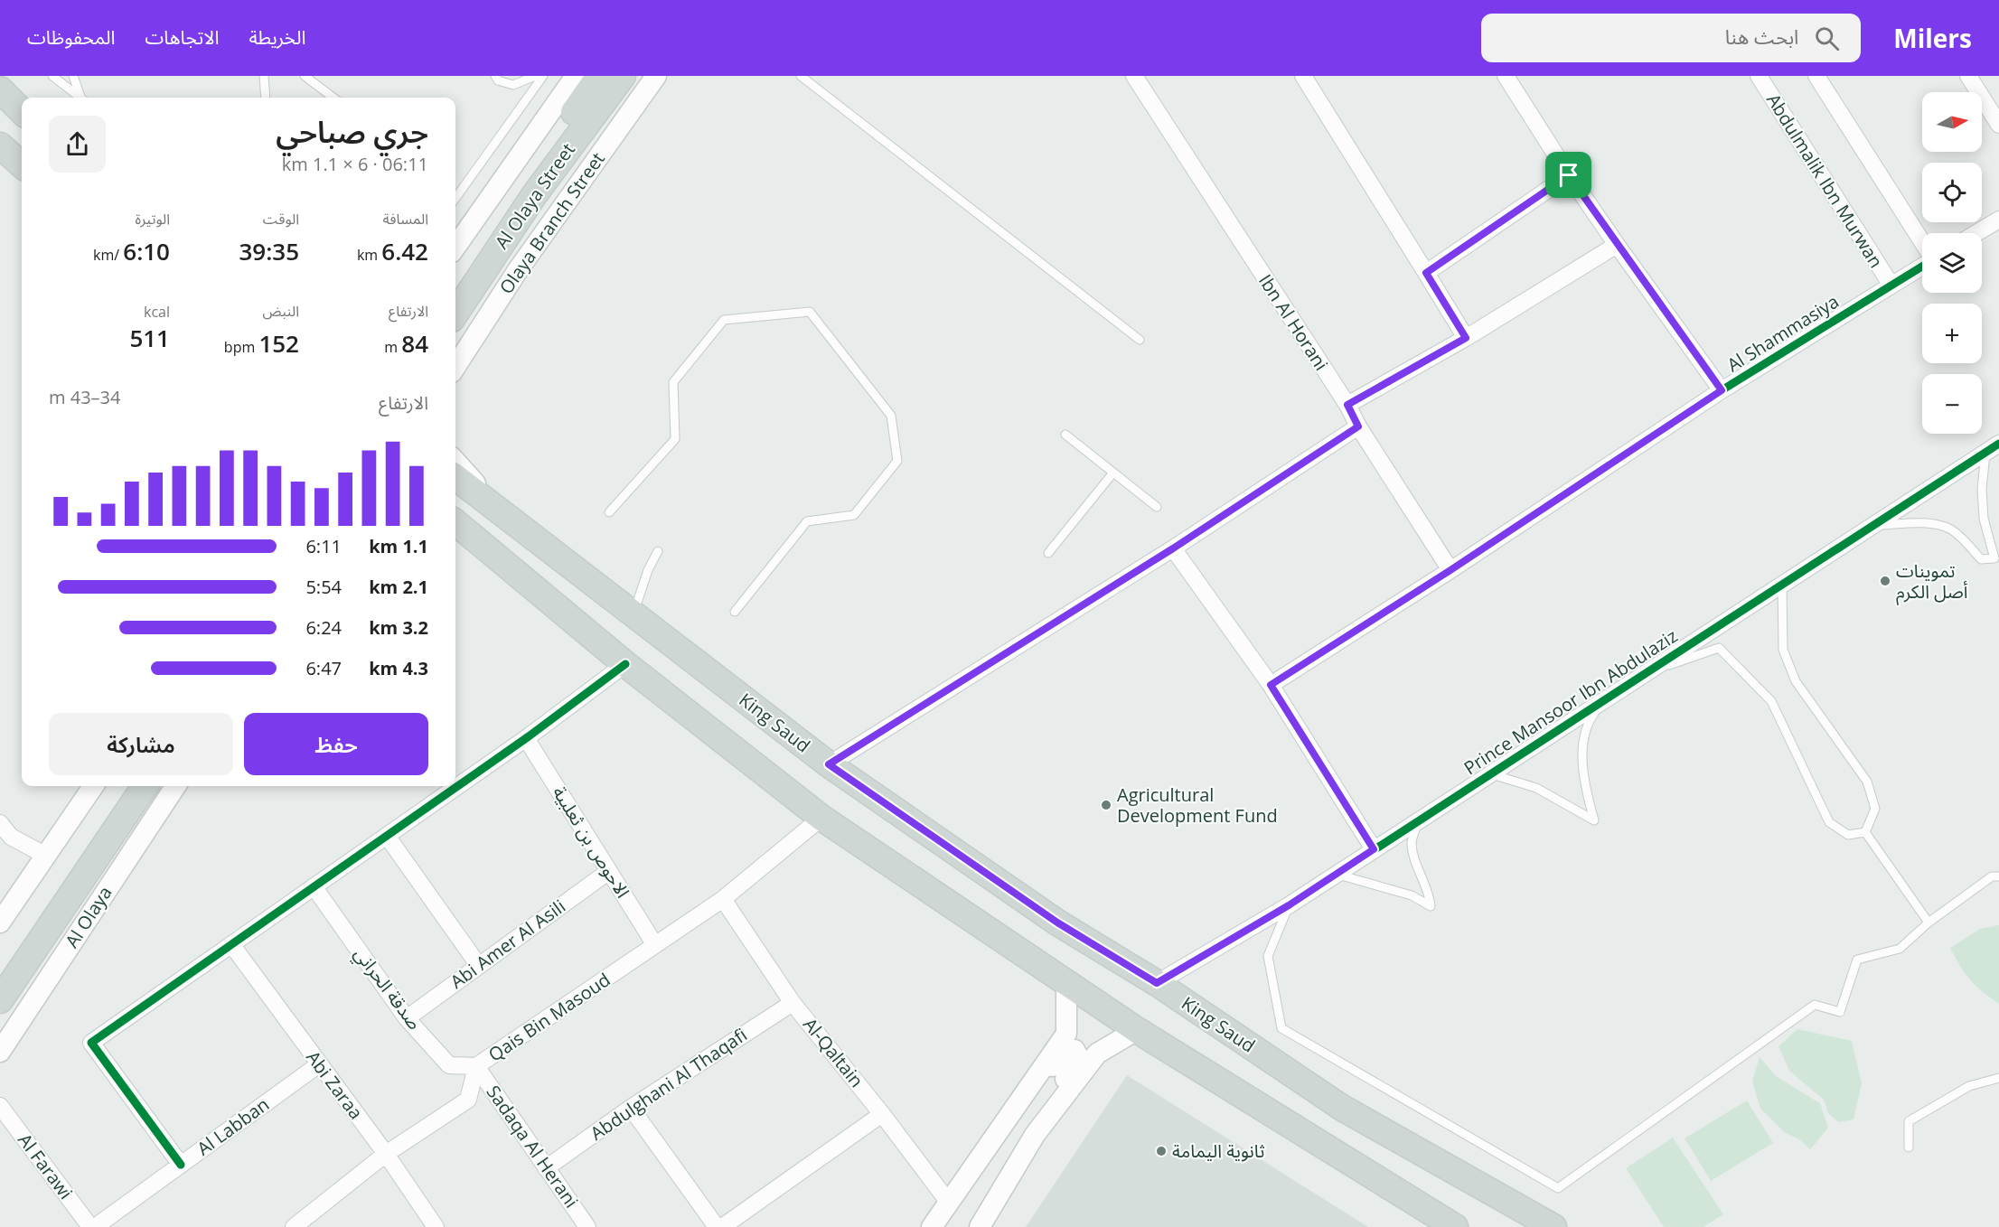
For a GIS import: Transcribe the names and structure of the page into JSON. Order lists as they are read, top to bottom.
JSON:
{
  "streets": {
    "main road": ["Al Olaya Street", "King Saud"],
    "street": [
      "Abdulmalik Ibn Murwan",
      "Olaya Branch Street",
      "Ibn Al Horani",
      "Al Shammasiya",
      "Prince Mansoor Ibn Abdulaziz",
      "الاحوص بن ثعلبية",
      "Al Olaya",
      "Abi Amer Al Asili",
      "صدقة الحراني",
      "Qais Bin Masoud",
      "Al-Qaltain",
      "Abdulghani Al Thaqafi",
      "Abi Zaraa",
      "Al Labban",
      "Sadaqa Al Herani",
      "Al Farawi"
    ]
  },
  "crossings": [
    ["Abdulmalik Ibn Murwan", "Al Shammasiya"],
    ["Ibn Al Horani", "Al Shammasiya"],
    ["Prince Mansoor Ibn Abdulaziz", "King Saud"],
    ["الاحوص بن ثعلبية", "Abi Amer Al Asili"],
    ["الاحوص بن ثعلبية", "Qais Bin Masoud"],
    ["Abi Amer Al Asili", "صدقة الحراني"],
    ["صدقة الحراني", "Qais Bin Masoud"],
    ["صدقة الحراني", "Sadaqa Al Herani"],
    ["Qais Bin Masoud", "Al-Qaltain"],
    ["Qais Bin Masoud", "Abi Zaraa"],
    ["Qais Bin Masoud", "Sadaqa Al Herani"],
    ["Al-Qaltain", "Abdulghani Al Thaqafi"],
    ["Abdulghani Al Thaqafi", "Sadaqa Al Herani"],
    ["Abi Zaraa", "Al Labban"],
    ["Al Labban", "Al Farawi"]
  ],
  "places": ["تموينات أصل الكرم", "Agricultural Development Fund", "ثانوية اليمامة"],
  "north": "right",
  "page": {
    "header": "Milers",
    "search": "ابحث هنا",
    "nav": ["الخريطة", "الاتجاهات", "المحفوظات"],
    "map_buttons": ["+", "−"],
    "heading": ["جري صباحي", "06:11 · 6 × 1.1 km"],
    "stats": [
      ["المسافة", "6.42 km"],
      ["الوقت", "39:35"],
      ["الوتيرة", "6:10 /km"],
      ["الارتفاع", "84 m"],
      ["النبض", "152 bpm"],
      ["kcal", "511"]
    ],
    "chart": ["الارتفاع", "34–43 m"],
    "list": [
      {
        "name": "1.1 km",
        "note": "6:11"
      },
      {
        "name": "2.1 km",
        "note": "5:54"
      },
      {
        "name": "3.2 km",
        "note": "6:24"
      },
      {
        "name": "4.3 km",
        "note": "6:47"
      }
    ],
    "buttons": ["حفظ", "مشاركة"]
  }
}
